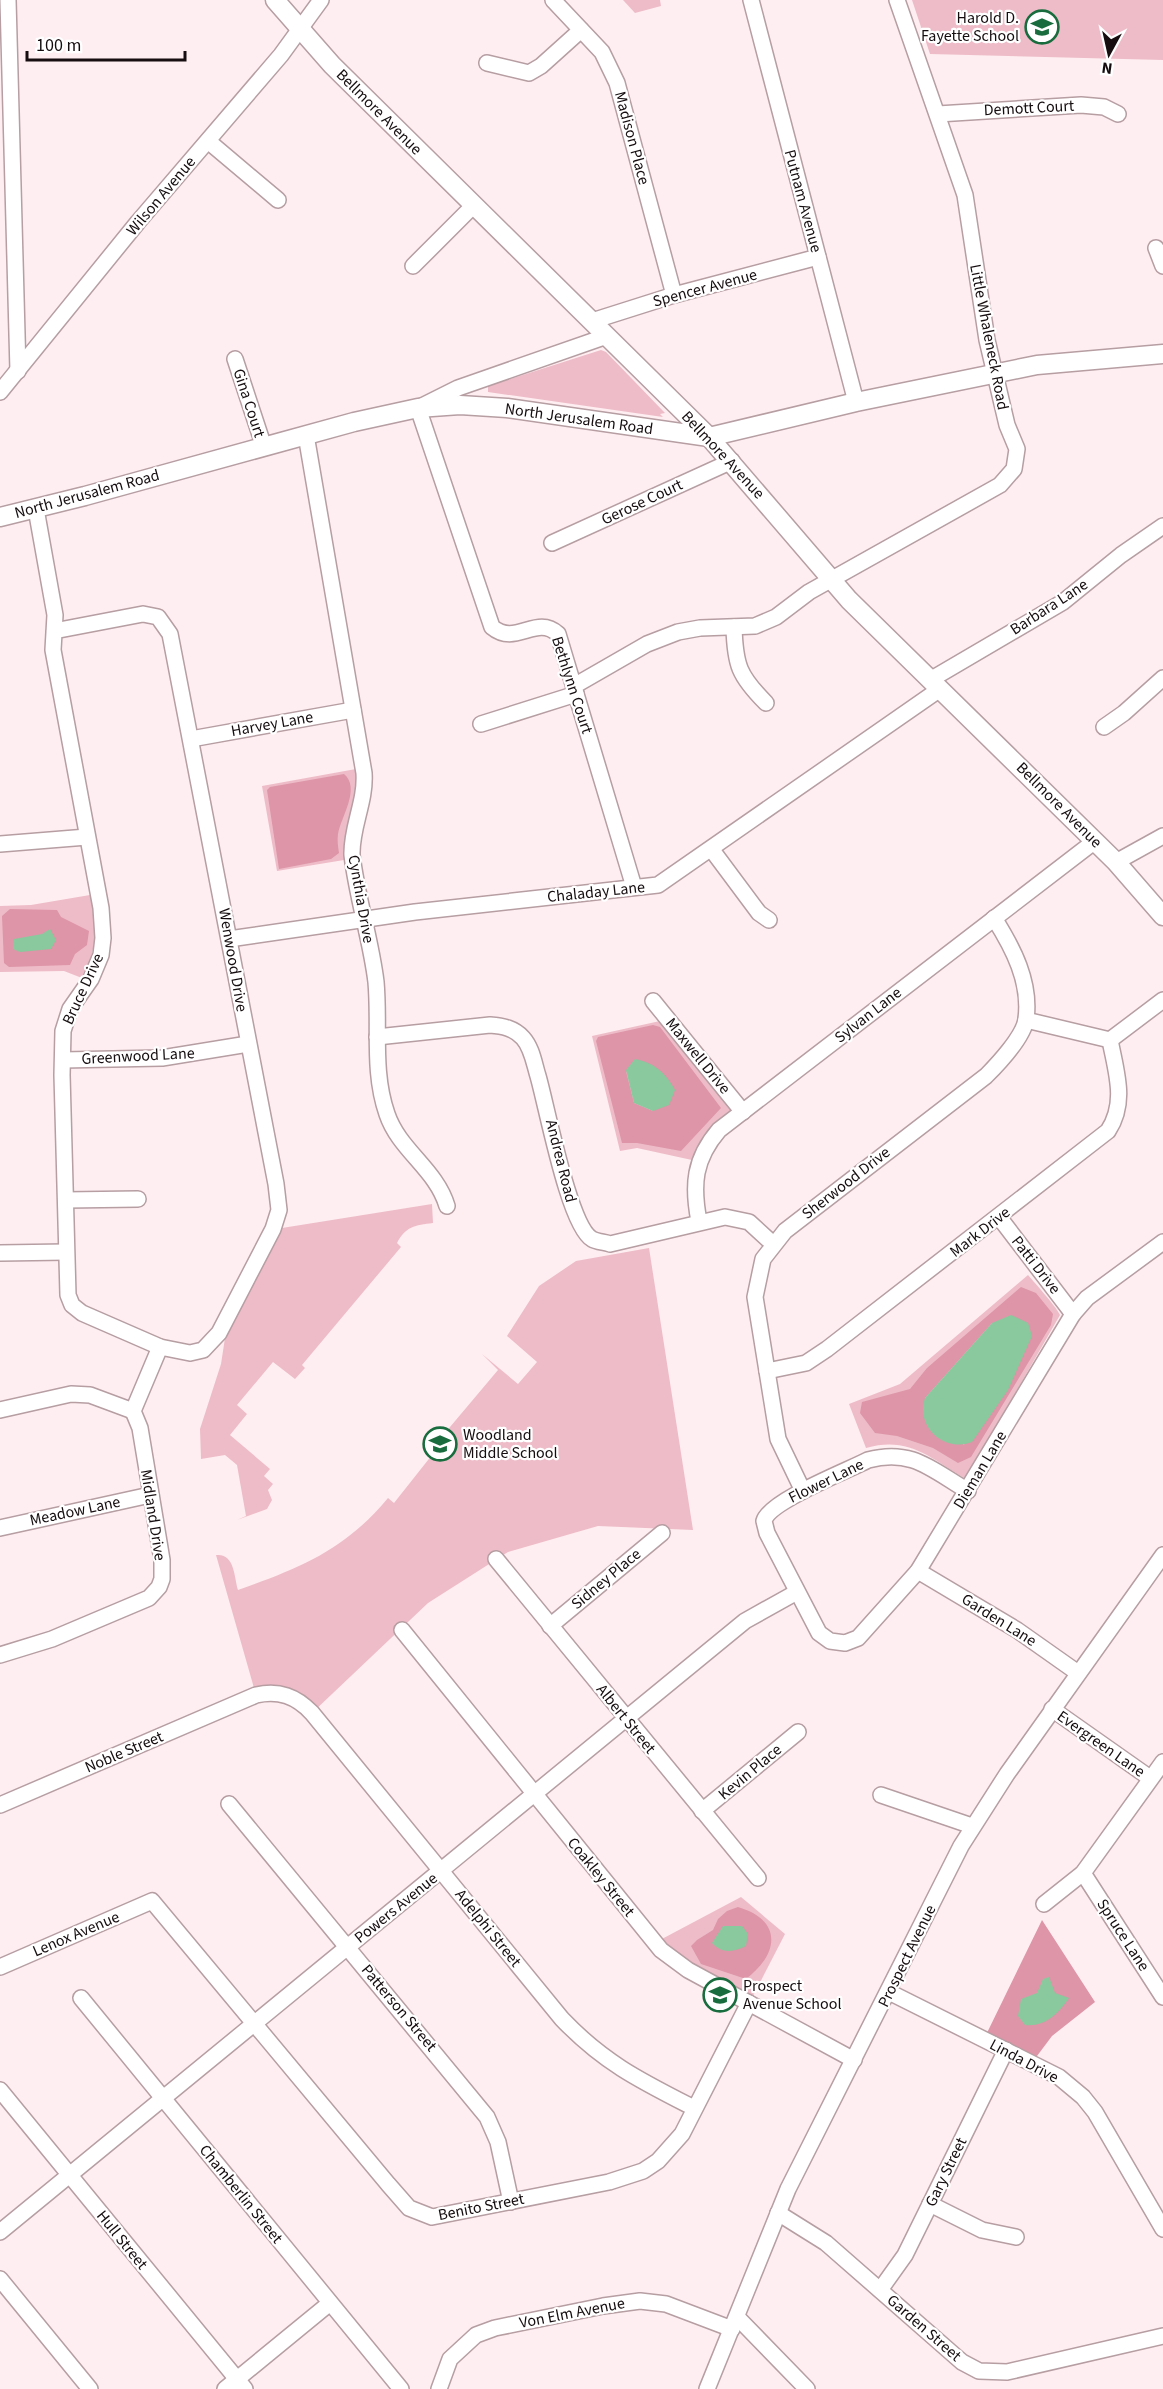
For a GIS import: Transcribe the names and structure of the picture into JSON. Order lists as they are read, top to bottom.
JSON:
{
  "streets": {
    "main road": ["Bellmore Avenue", "North Jerusalem Road"],
    "street": [
      "Demott Court",
      "Madison Place",
      "Wilson Avenue",
      "Putnam Avenue",
      "Spencer Avenue",
      "Little Whaleneck Road",
      "Gina Court",
      "Gerose Court",
      "Barbara Lane",
      "Bethlynn Court",
      "Harvey Lane",
      "Chaladay Lane",
      "Cynthia Drive",
      "Wenwood Drive",
      "Bruce Drive",
      "Sylvan Lane",
      "Greenwood Lane",
      "Maxwell Drive",
      "Andrea Road",
      "Sherwood Drive",
      "Mark Drive",
      "Patti Drive",
      "Dieman Lane",
      "Flower Lane",
      "Meadow Lane",
      "Midland Drive",
      "Sidney Place",
      "Garden Lane",
      "Albert Street",
      "Evergreen Lane",
      "Noble Street",
      "Kevin Place",
      "Coakley Street",
      "Powers Avenue",
      "Adelphi Street",
      "Lenox Avenue",
      "Spruce Lane",
      "Prospect Avenue",
      "Patterson Street",
      "Linda Drive",
      "Gary Street",
      "Chamberlin Street",
      "Benito Street",
      "Hull Street",
      "Von Elm Avenue",
      "Garden Street"
    ]
  },
  "crossings": [
    ["Demott Court", "Little Whaleneck Road"],
    ["Bellmore Avenue", "Wilson Avenue"],
    ["Bellmore Avenue", "Spencer Avenue"],
    ["Bellmore Avenue", "Little Whaleneck Road"],
    ["Bellmore Avenue", "North Jerusalem Road"],
    ["Bellmore Avenue", "Gerose Court"],
    ["Bellmore Avenue", "Barbara Lane"],
    ["Bellmore Avenue", "Chaladay Lane"],
    ["Bellmore Avenue", "Sylvan Lane"],
    ["Madison Place", "Spencer Avenue"],
    ["Putnam Avenue", "Spencer Avenue"],
    ["Putnam Avenue", "North Jerusalem Road"],
    ["Little Whaleneck Road", "North Jerusalem Road"],
    ["Little Whaleneck Road", "Bethlynn Court"],
    ["Gina Court", "North Jerusalem Road"],
    ["North Jerusalem Road", "Bethlynn Court"],
    ["North Jerusalem Road", "Cynthia Drive"],
    ["North Jerusalem Road", "Bruce Drive"],
    ["Barbara Lane", "Chaladay Lane"],
    ["Bethlynn Court", "Chaladay Lane"],
    ["Harvey Lane", "Cynthia Drive"],
    ["Harvey Lane", "Wenwood Drive"],
    ["Chaladay Lane", "Cynthia Drive"],
    ["Chaladay Lane", "Wenwood Drive"],
    ["Cynthia Drive", "Andrea Road"],
    ["Wenwood Drive", "Bruce Drive"],
    ["Wenwood Drive", "Greenwood Lane"],
    ["Bruce Drive", "Greenwood Lane"],
    ["Sylvan Lane", "Maxwell Drive"],
    ["Sylvan Lane", "Andrea Road"],
    ["Andrea Road", "Sherwood Drive"],
    ["Sherwood Drive", "Mark Drive"],
    ["Sherwood Drive", "Flower Lane"],
    ["Mark Drive", "Patti Drive"],
    ["Patti Drive", "Dieman Lane"],
    ["Dieman Lane", "Flower Lane"],
    ["Dieman Lane", "Garden Lane"],
    ["Dieman Lane", "Powers Avenue"],
    ["Flower Lane", "Powers Avenue"],
    ["Meadow Lane", "Midland Drive"],
    ["Sidney Place", "Albert Street"],
    ["Garden Lane", "Prospect Avenue"],
    ["Albert Street", "Kevin Place"],
    ["Albert Street", "Powers Avenue"],
    ["Evergreen Lane", "Prospect Avenue"],
    ["Noble Street", "Adelphi Street"],
    ["Coakley Street", "Powers Avenue"],
    ["Coakley Street", "Prospect Avenue"],
    ["Coakley Street", "Benito Street"],
    ["Powers Avenue", "Adelphi Street"],
    ["Powers Avenue", "Patterson Street"],
    ["Powers Avenue", "Chamberlin Street"],
    ["Powers Avenue", "Benito Street"],
    ["Powers Avenue", "Hull Street"],
    ["Adelphi Street", "Benito Street"],
    ["Lenox Avenue", "Benito Street"],
    ["Prospect Avenue", "Linda Drive"],
    ["Prospect Avenue", "Von Elm Avenue"],
    ["Prospect Avenue", "Garden Street"],
    ["Patterson Street", "Benito Street"],
    ["Linda Drive", "Gary Street"],
    ["Gary Street", "Garden Street"]
  ],
  "places": {
    "school or university": ["Harold D. Fayette School", "Woodland Middle School", "Prospect Avenue School"]
  },
  "scale_bar": "100 m",
  "north": "bottom"
}
